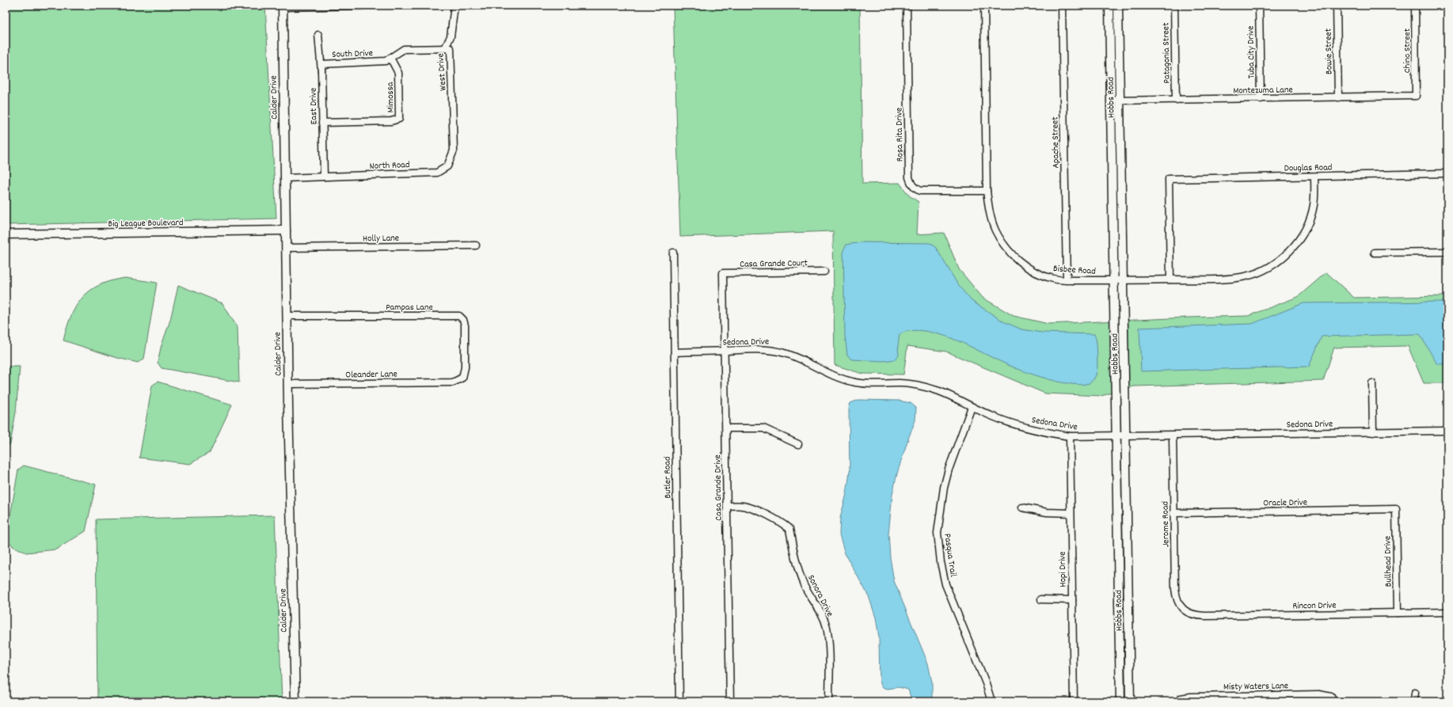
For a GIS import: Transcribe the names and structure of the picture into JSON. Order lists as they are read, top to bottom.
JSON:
{
  "streets": {
    "street": [
      "Chino Street",
      "Bowie Street",
      "Tuba City Drive",
      "South Drive",
      "Patagonia Street",
      "West Drive",
      "Montezuma Lane",
      "Calder Drive",
      "Mimossa",
      "Hobbs Road",
      "East Drive",
      "Rosa Rita Drive",
      "Apache Street",
      "North Road",
      "Douglas Road",
      "Big League Boulevard",
      "Holly Lane",
      "Casa Grande Court",
      "Bisbee Road",
      "Pampas Lane",
      "Sedona Drive",
      "Oleander Lane",
      "Butler Road",
      "Casa Grande Drive",
      "Oracle Drive",
      "Jerome Road",
      "Pasqua Trail",
      "Bullhead Drive",
      "Hopi Drive",
      "Sonora Drive",
      "Rincon Drive",
      "Misty Waters Lane"
    ]
  },
  "crossings": [
    ["Chino Street", "Montezuma Lane"],
    ["Bowie Street", "Montezuma Lane"],
    ["Tuba City Drive", "Montezuma Lane"],
    ["South Drive", "Mimossa"],
    ["South Drive", "East Drive"],
    ["Patagonia Street", "Montezuma Lane"],
    ["West Drive", "North Road"],
    ["Montezuma Lane", "Hobbs Road"],
    ["Calder Drive", "North Road"],
    ["Calder Drive", "Big League Boulevard"],
    ["Calder Drive", "Holly Lane"],
    ["Calder Drive", "Pampas Lane"],
    ["Calder Drive", "Oleander Lane"],
    ["Mimossa", "East Drive"],
    ["Hobbs Road", "Bisbee Road"],
    ["Hobbs Road", "Sedona Drive"],
    ["East Drive", "North Road"],
    ["Rosa Rita Drive", "Bisbee Road"],
    ["Apache Street", "Bisbee Road"],
    ["Douglas Road", "Bisbee Road"],
    ["Casa Grande Court", "Casa Grande Drive"],
    ["Pampas Lane", "Oleander Lane"],
    ["Sedona Drive", "Butler Road"],
    ["Sedona Drive", "Casa Grande Drive"],
    ["Sedona Drive", "Jerome Road"],
    ["Sedona Drive", "Pasqua Trail"],
    ["Sedona Drive", "Hopi Drive"],
    ["Casa Grande Drive", "Sonora Drive"],
    ["Oracle Drive", "Jerome Road"],
    ["Oracle Drive", "Bullhead Drive"],
    ["Jerome Road", "Rincon Drive"],
    ["Bullhead Drive", "Rincon Drive"]
  ]
}
